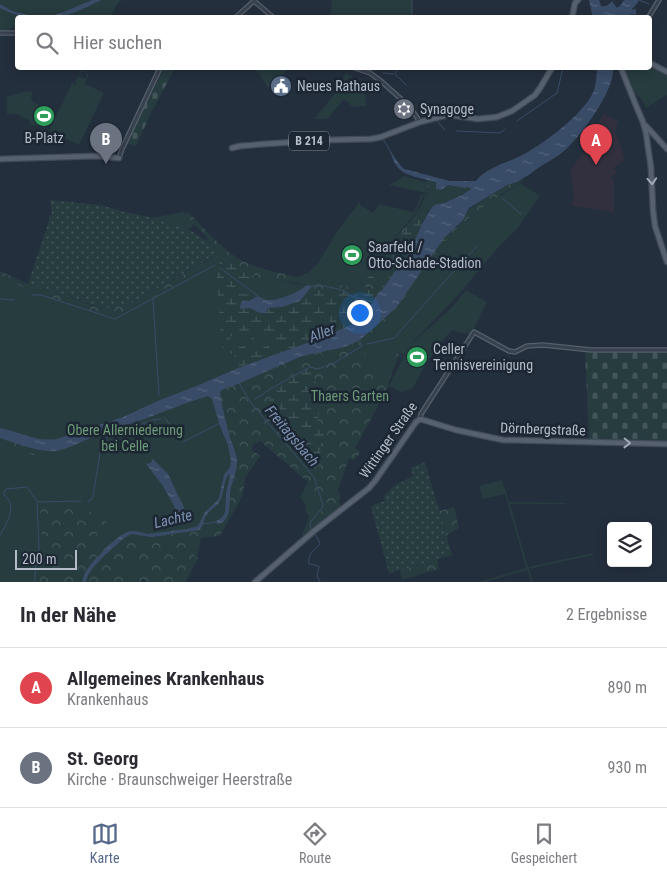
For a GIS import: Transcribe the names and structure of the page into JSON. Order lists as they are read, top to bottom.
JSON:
{
  "streets": {
    "main road": ["B 214", "Dörnbergstraße", "Wittinger Straße"]
  },
  "crossings": [
    ["Dörnbergstraße", "Wittinger Straße"]
  ],
  "one_way": ["Dörnbergstraße"],
  "water": ["Aller", "Freitagsbach", "Lachte"],
  "parks": ["Thaers Garten", "Obere Allerniederung bei Celle"],
  "places": {
    "public building": ["Neues Rathaus"],
    "synagogue": ["Synagoge"],
    "sports": ["B-Platz", "Saarfeld / Otto-Schade-Stadion", "Celler Tennisvereinigung"]
  },
  "scale_bar": "200 m",
  "page": {
    "search": "Hier suchen",
    "pins": ["B", "A"],
    "scale": "200 m",
    "heading": ["In der Nähe", "2 Ergebnisse"],
    "list": [
      {
        "mark": "A",
        "name": "Allgemeines Krankenhaus",
        "note": "Krankenhaus",
        "value": "890 m"
      },
      {
        "mark": "B",
        "name": "St. Georg",
        "note": "Kirche · Braunschweiger Heerstraße",
        "value": "930 m"
      }
    ],
    "nav": ["Karte", "Route", "Gespeichert"]
  }
}
